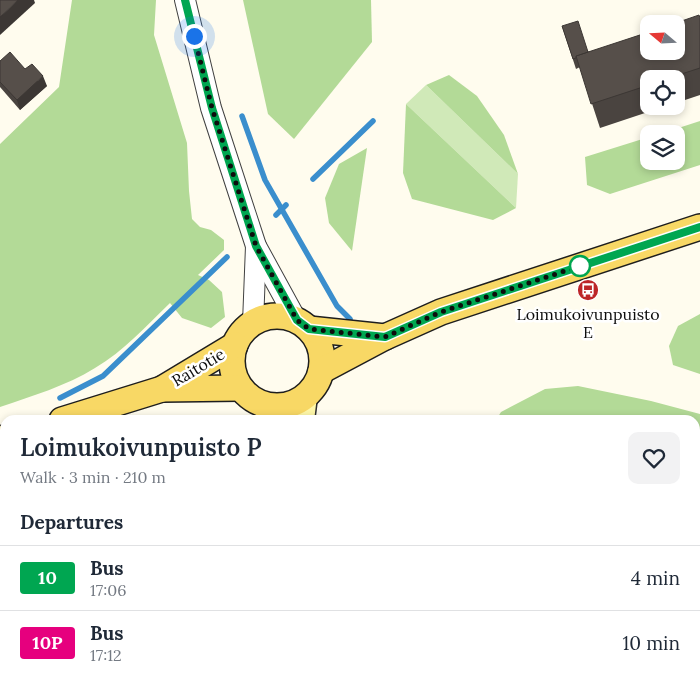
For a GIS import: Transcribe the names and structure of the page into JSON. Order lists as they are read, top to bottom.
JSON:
{
  "streets": {
    "main road": ["Raitotie"]
  },
  "places": {
    "bus stop": ["Loimukoivunpuisto E"]
  },
  "lines": ["bus line 10"],
  "north": "left",
  "page": {
    "heading": [
      ["Loimukoivunpuisto P", "Walk · 3 min · 210 m"],
      "Departures"
    ],
    "list": [
      {
        "mark": "10",
        "name": "Bus",
        "note": "17:06",
        "value": "4 min"
      },
      {
        "mark": "10P",
        "name": "Bus",
        "note": "17:12",
        "value": "10 min"
      }
    ]
  }
}
